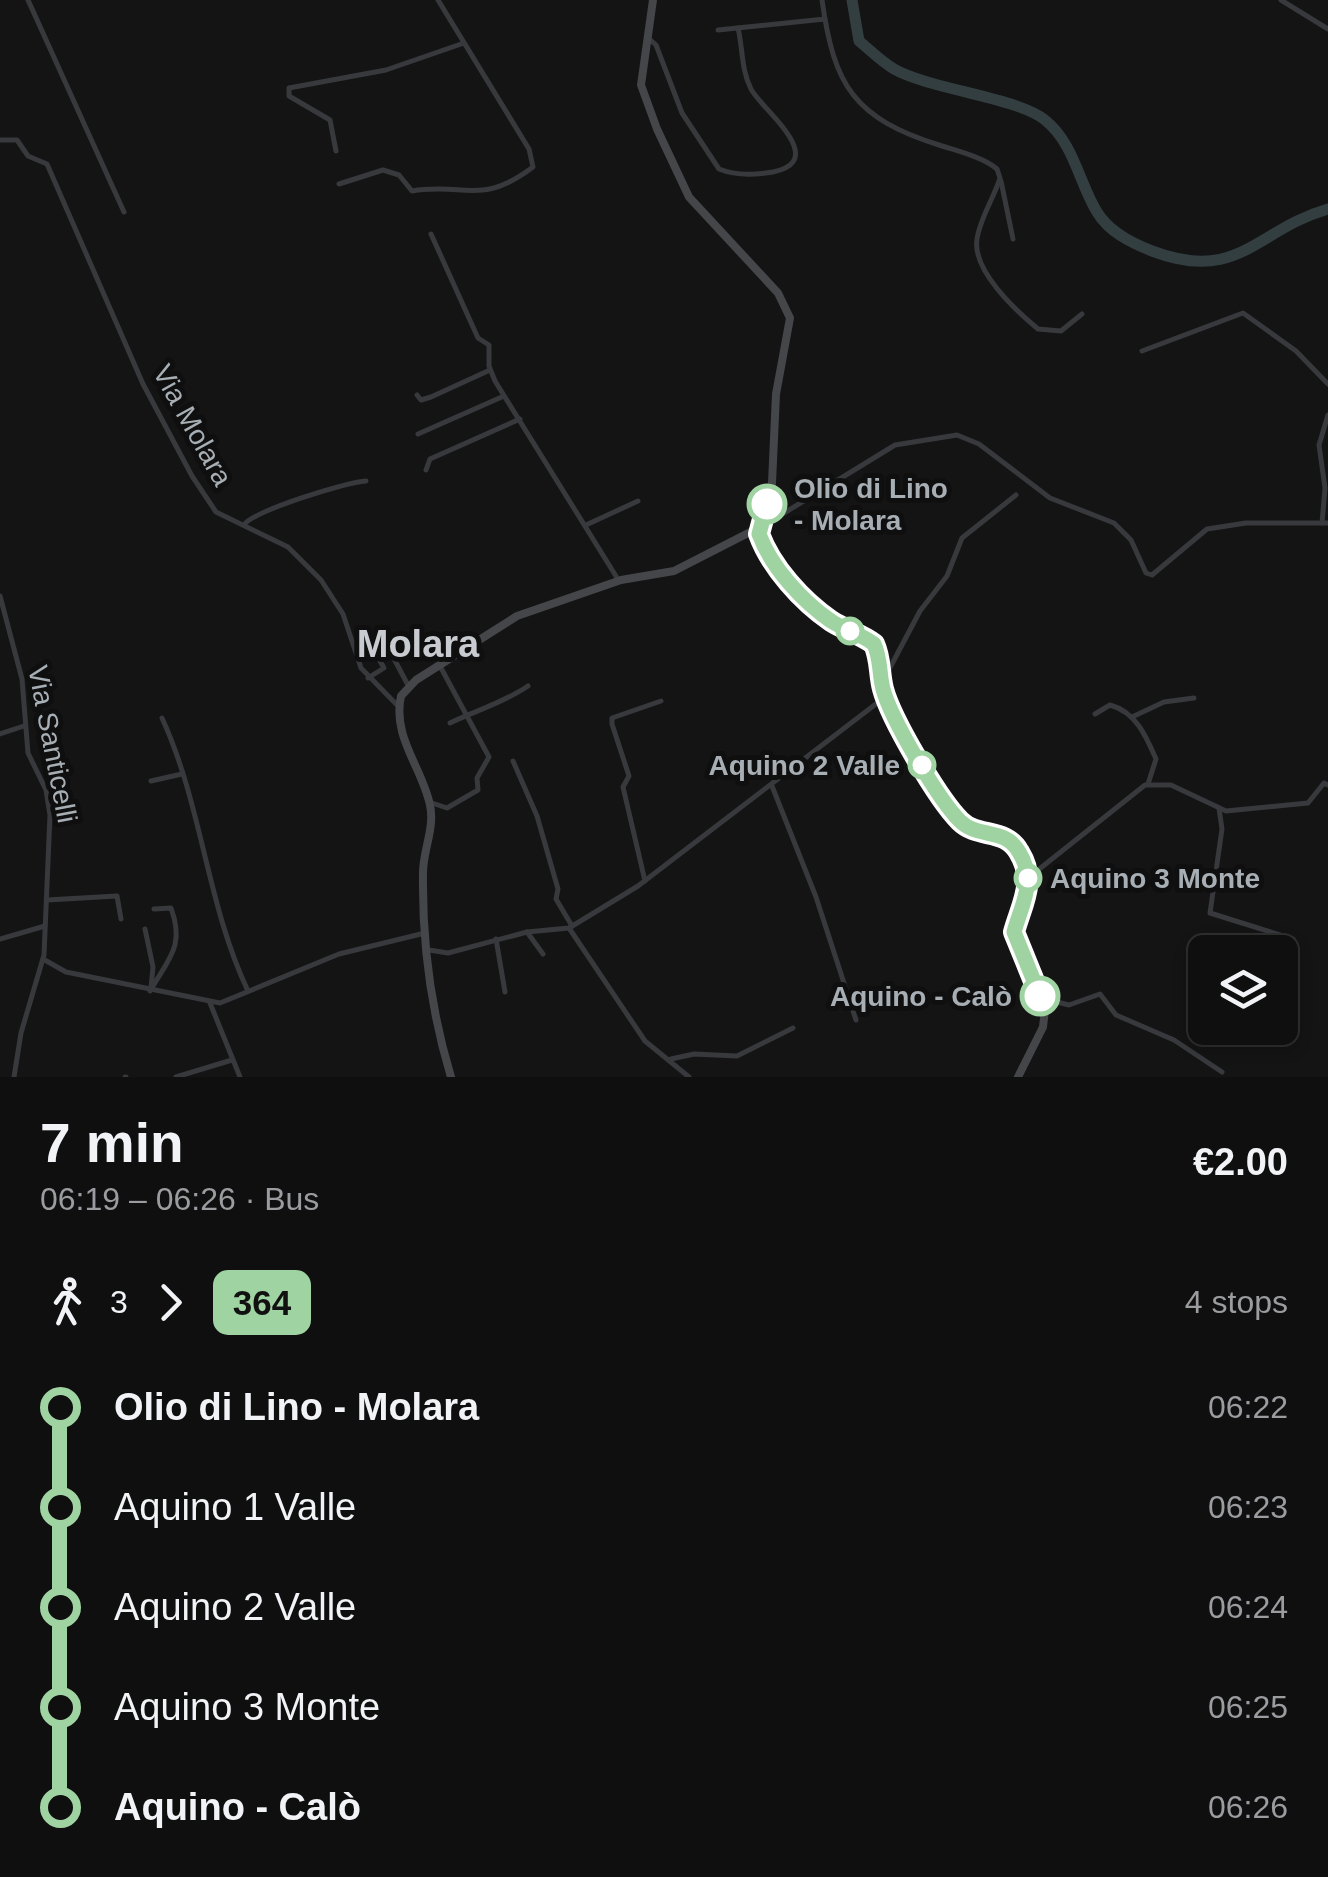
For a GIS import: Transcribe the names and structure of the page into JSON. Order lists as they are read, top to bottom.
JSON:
{
  "streets": {
    "street": ["Via Molara", "Via Santicelli"]
  },
  "districts": ["Molara"],
  "places": [
    "Olio di Lino - Molara",
    "Aquino 2 Valle",
    "Aquino 3 Monte",
    "Aquino - Calò"
  ],
  "lines": ["bus line 364"],
  "page": {
    "heading": ["7 min", "06:19 – 06:26 · Bus", "€2.00"],
    "legs": ["3", "364", "4 stops"],
    "list": [
      {
        "name": "Olio di Lino - Molara",
        "value": "06:22"
      },
      {
        "name": "Aquino 1 Valle",
        "value": "06:23"
      },
      {
        "name": "Aquino 2 Valle",
        "value": "06:24"
      },
      {
        "name": "Aquino 3 Monte",
        "value": "06:25"
      },
      {
        "name": "Aquino - Calò",
        "value": "06:26"
      }
    ]
  }
}
